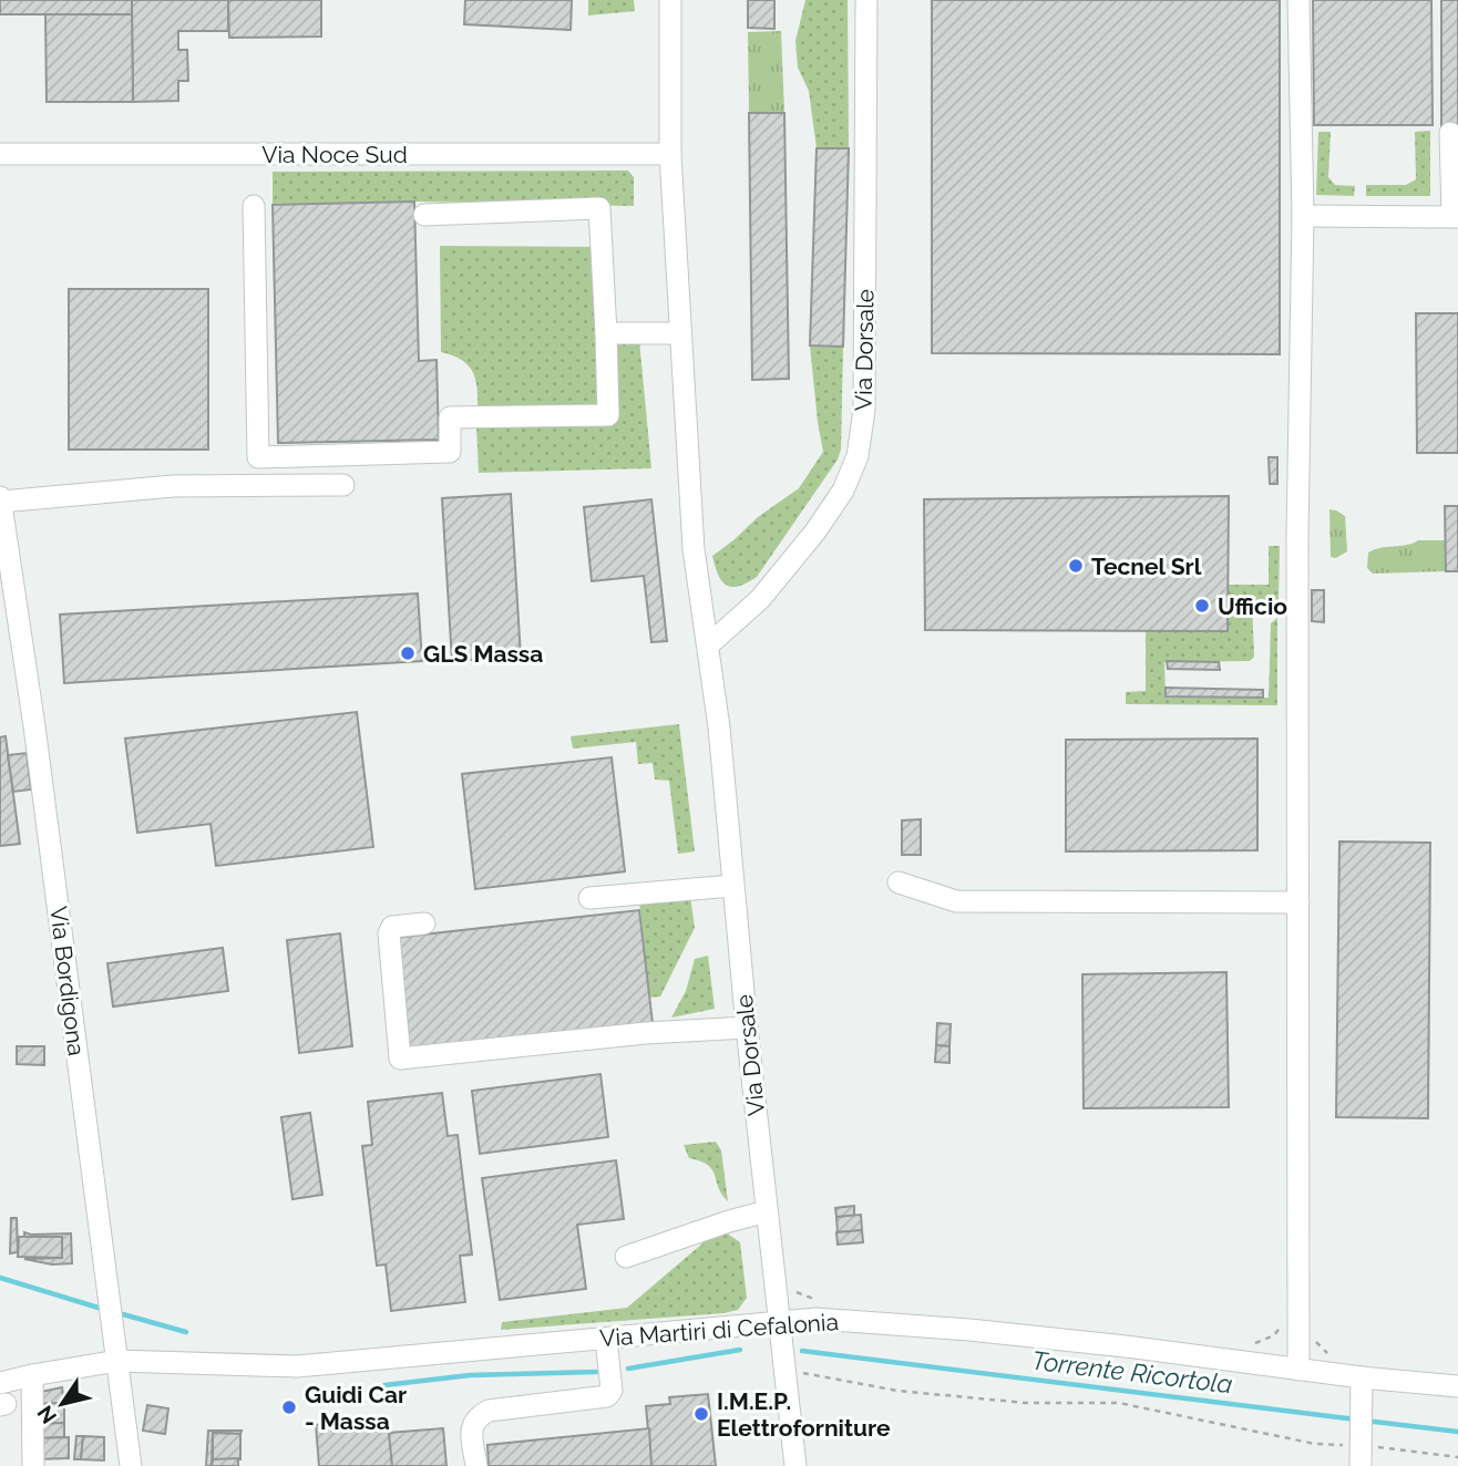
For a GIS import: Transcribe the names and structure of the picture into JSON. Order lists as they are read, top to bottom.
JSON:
{
  "streets": {
    "street": [
      "Via Noce Sud",
      "Via Dorsale",
      "Via Bordigona",
      "Via Martiri di Cefalonia"
    ]
  },
  "crossings": [
    ["Via Noce Sud", "Via Dorsale"],
    ["Via Dorsale", "Via Martiri di Cefalonia"],
    ["Via Bordigona", "Via Martiri di Cefalonia"]
  ],
  "water": ["Torrente Ricortola"],
  "places": [
    "Tecnel Srl",
    "Ufficio",
    "GLS Massa",
    "Guidi Car - Massa",
    "I.M.E.P. Elettroforniture"
  ],
  "north": "bottom left"
}
